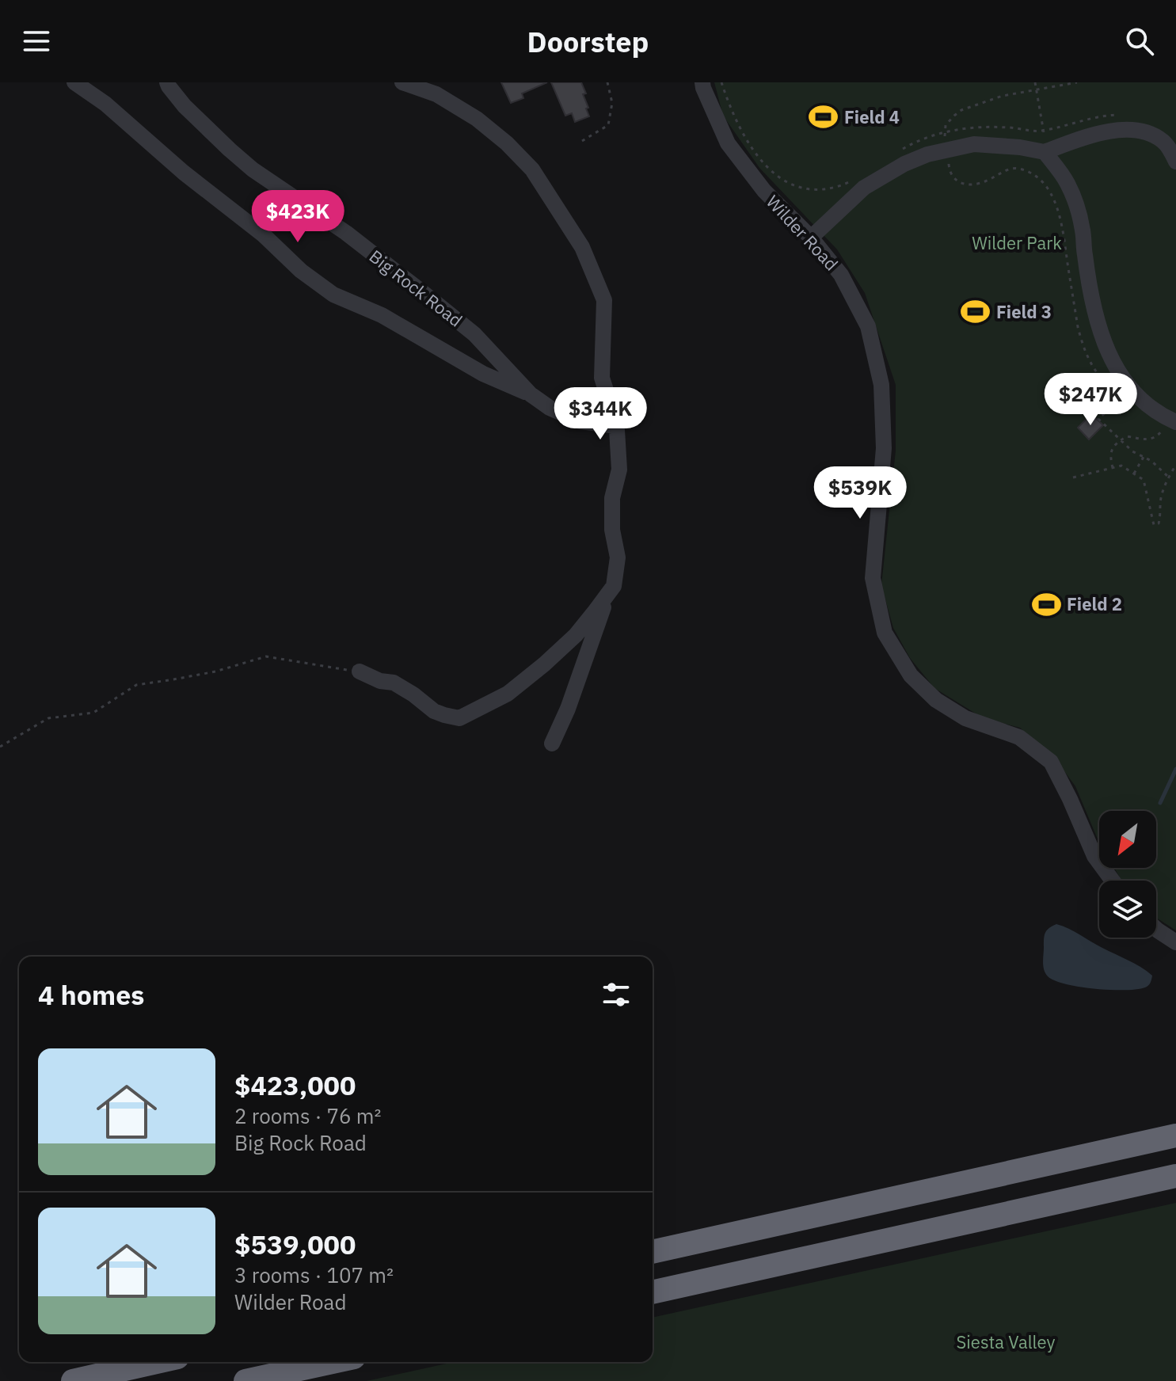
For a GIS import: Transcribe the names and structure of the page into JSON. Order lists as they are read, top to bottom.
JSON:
{
  "streets": {
    "street": ["Wilder Road", "Big Rock Road"]
  },
  "parks": ["Wilder Park", "Siesta Valley"],
  "places": {
    "sports": ["Field 4", "Field 3", "Field 2"]
  },
  "north": "bottom left",
  "page": {
    "header": "Doorstep",
    "price": [
      "$423K",
      "$247K",
      "$344K",
      "$539K"
    ],
    "heading": "4 homes",
    "list": [
      {
        "name": "$423,000",
        "note": "2 rooms · 76 m² · Big Rock Road"
      },
      {
        "name": "$539,000",
        "note": "3 rooms · 107 m² · Wilder Road"
      }
    ]
  }
}
